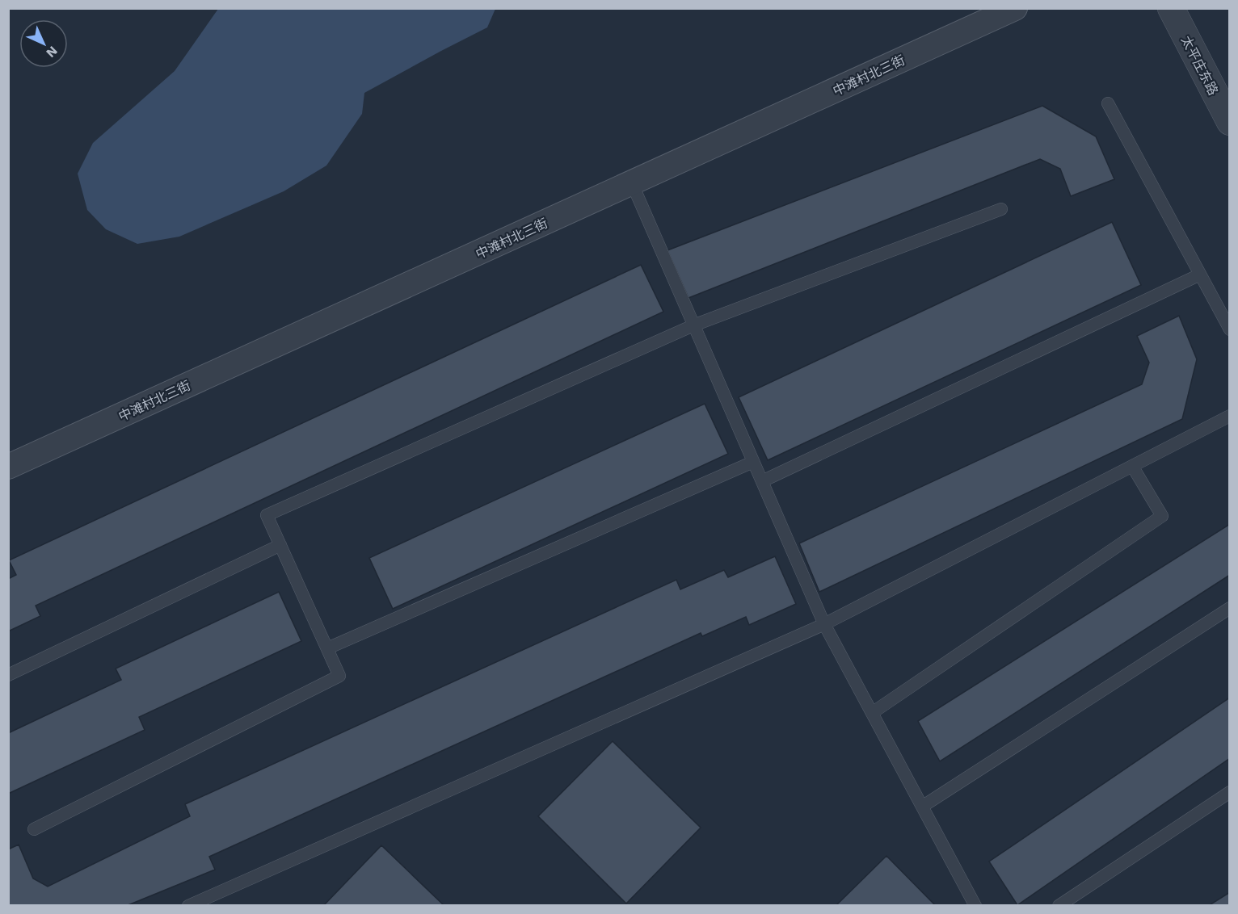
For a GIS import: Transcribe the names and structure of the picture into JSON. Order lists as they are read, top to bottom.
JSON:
{
  "streets": {
    "street": ["太平庄东路", "中滩村北三街"]
  },
  "north": "bottom right"
}
